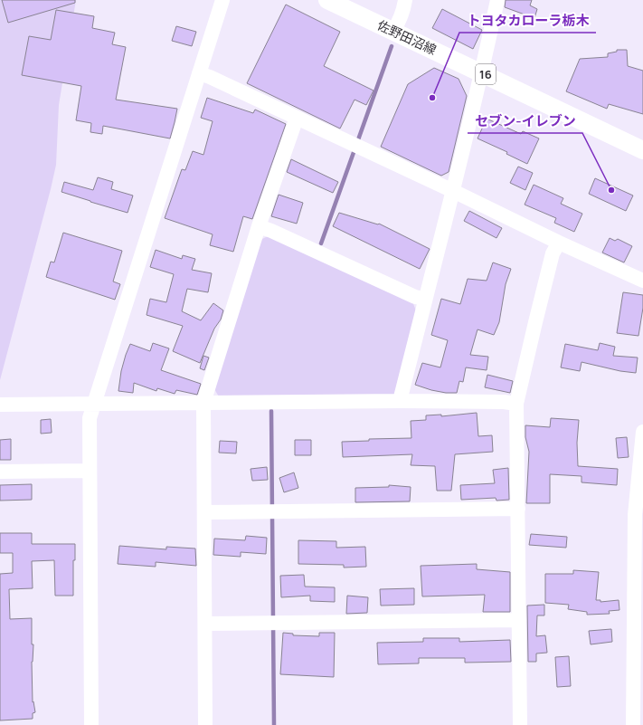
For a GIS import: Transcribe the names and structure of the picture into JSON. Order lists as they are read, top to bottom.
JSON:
{
  "streets": {
    "main road": ["佐野田沼線", "16"]
  },
  "places": ["トヨタカローラ栃木", "セブン-イレブン"]
}
